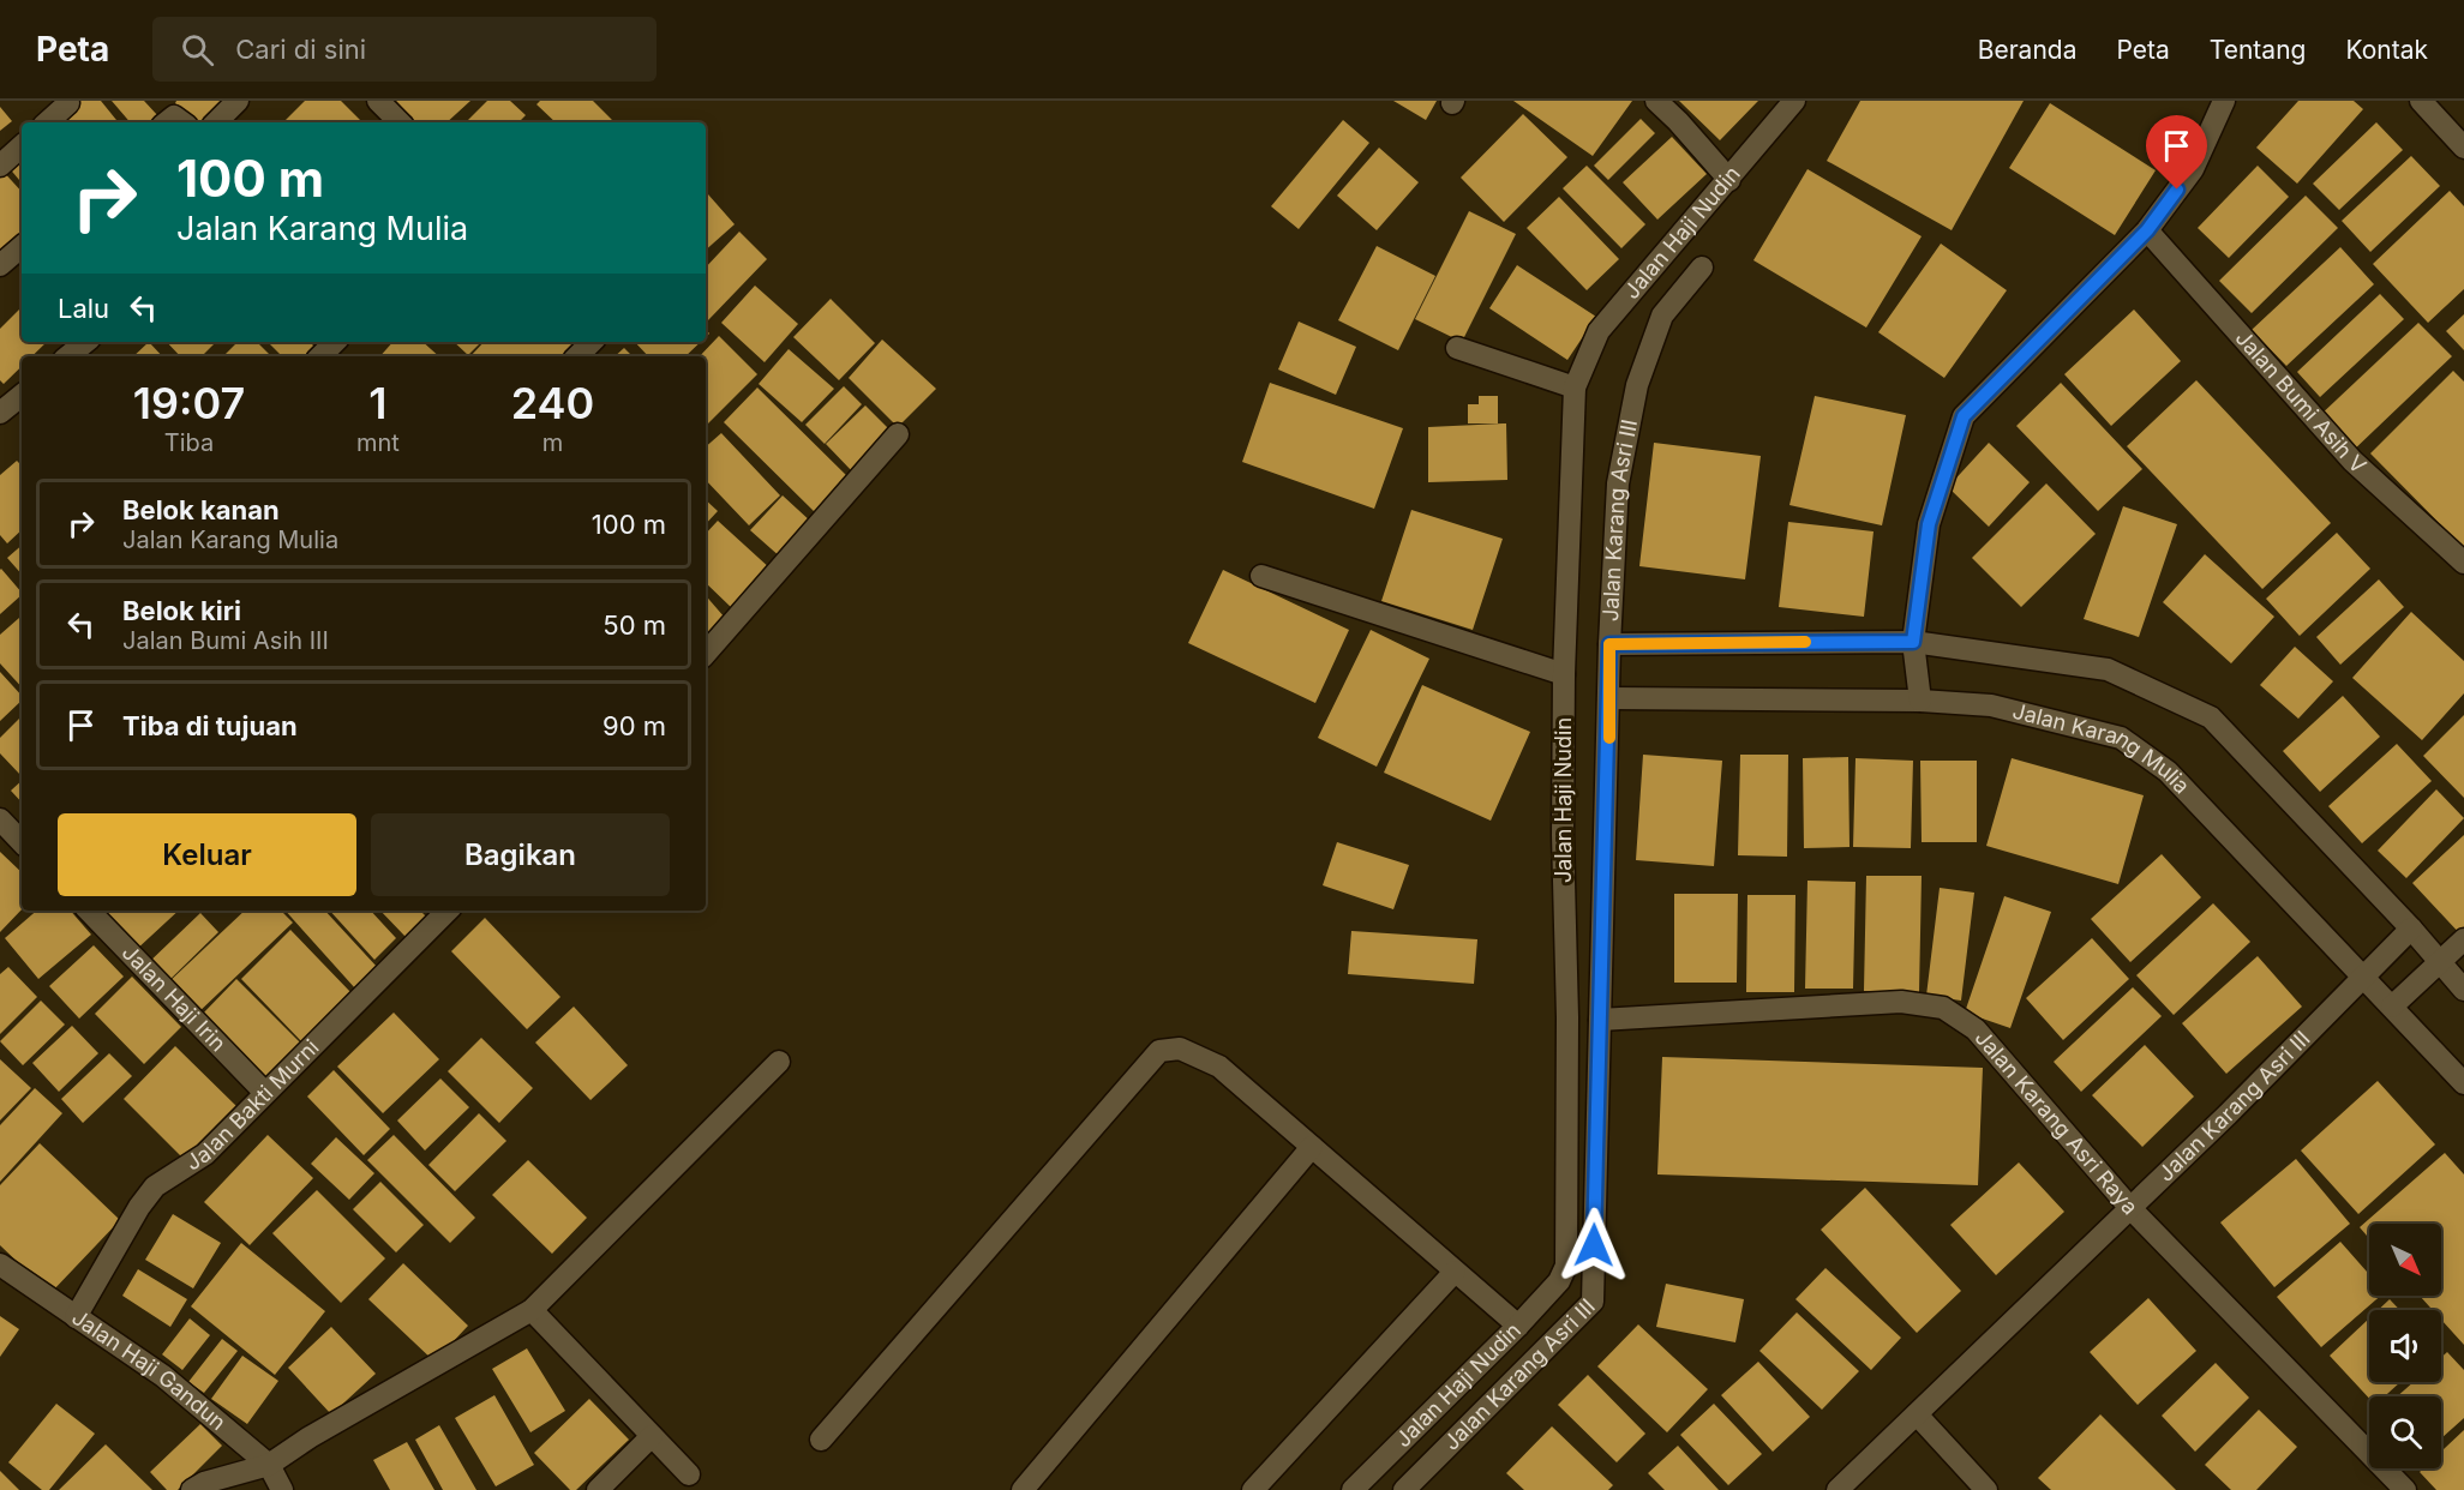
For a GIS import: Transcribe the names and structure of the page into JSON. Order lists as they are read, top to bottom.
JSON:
{
  "streets": {
    "street": [
      "Jalan Haji Nudin",
      "Jalan Bumi Asih V",
      "Jalan Karang Asri III",
      "Jalan Karang Mulia",
      "Jalan Haji Irin",
      "Jalan Bakti Murni",
      "Jalan Karang Asri Raya",
      "Jalan Haji Gandun"
    ]
  },
  "crossings": [
    ["Jalan Karang Asri III", "Jalan Karang Mulia"],
    ["Jalan Karang Asri III", "Jalan Karang Asri Raya"],
    ["Jalan Haji Irin", "Jalan Bakti Murni"],
    ["Jalan Bakti Murni", "Jalan Haji Gandun"]
  ],
  "north": "bottom right",
  "page": {
    "header": "Peta",
    "search": "Cari di sini",
    "nav": [
      "Beranda",
      "Peta",
      "Tentang",
      "Kontak"
    ],
    "turn": ["100 m", "Jalan Karang Mulia"],
    "then": "Lalu",
    "eta": [
      "19:07",
      "Tiba",
      "1",
      "mnt",
      "240",
      "m"
    ],
    "list": [
      {
        "name": "Belok kanan",
        "note": "Jalan Karang Mulia",
        "value": "100 m"
      },
      {
        "name": "Belok kiri",
        "note": "Jalan Bumi Asih III",
        "value": "50 m"
      },
      {
        "name": "Tiba di tujuan",
        "value": "90 m"
      }
    ],
    "buttons": ["Keluar", "Bagikan"]
  }
}
